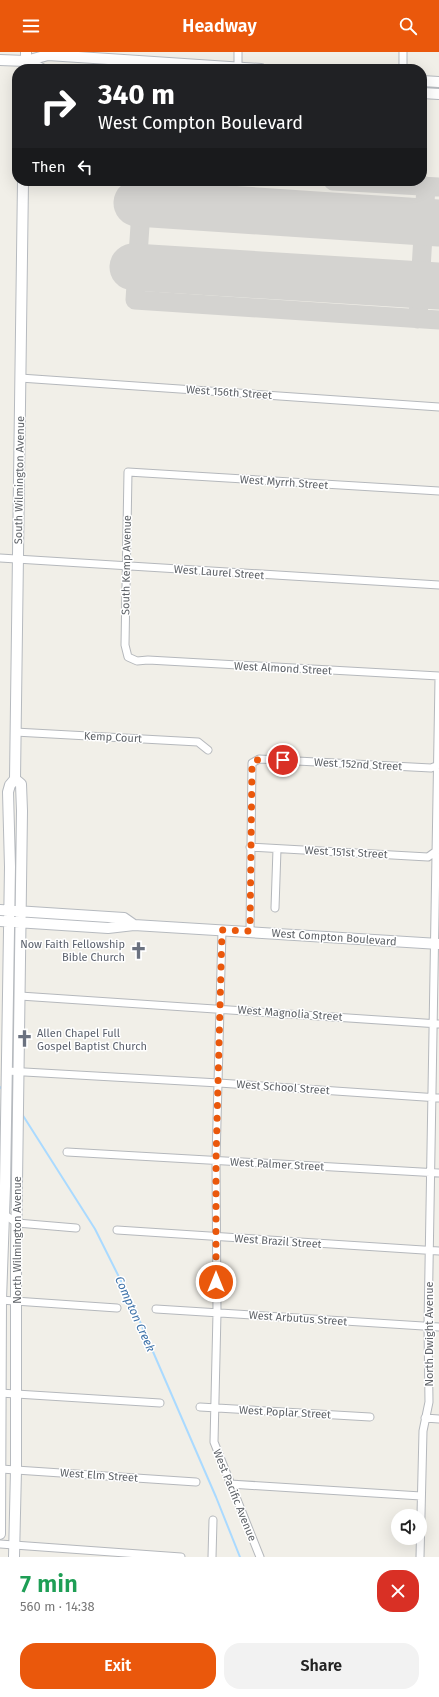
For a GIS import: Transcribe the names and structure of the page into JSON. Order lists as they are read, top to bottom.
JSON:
{
  "streets": {
    "main road": ["South Wilmington Avenue", "West Compton Boulevard", "North Wilmington Avenue"],
    "street": [
      "West 156th Street",
      "West Myrrh Street",
      "South Kemp Avenue",
      "West Laurel Street",
      "West Almond Street",
      "Kemp Court",
      "West 152nd Street",
      "West 151st Street",
      "West Magnolia Street",
      "West School Street",
      "West Palmer Street",
      "West Brazil Street",
      "West Arbutus Street",
      "North Dwight Avenue",
      "West Poplar Street",
      "West Elm Street",
      "West Pacific Avenue"
    ]
  },
  "crossings": [
    ["West 156th Street", "South Wilmington Avenue"],
    ["South Wilmington Avenue", "West Laurel Street"],
    ["South Wilmington Avenue", "Kemp Court"],
    ["South Wilmington Avenue", "West Compton Boulevard"],
    ["South Wilmington Avenue", "North Wilmington Avenue"],
    ["West Myrrh Street", "South Kemp Avenue"],
    ["South Kemp Avenue", "West Laurel Street"],
    ["South Kemp Avenue", "West Almond Street"],
    ["West Almond Street", "North Dwight Avenue"],
    ["West 152nd Street", "West 151st Street"],
    ["West 152nd Street", "North Dwight Avenue"],
    ["West 151st Street", "North Dwight Avenue"],
    ["West Compton Boulevard", "North Wilmington Avenue"],
    ["West Compton Boulevard", "North Dwight Avenue"],
    ["West Compton Boulevard", "West Pacific Avenue"],
    ["West Magnolia Street", "North Wilmington Avenue"],
    ["West Magnolia Street", "North Dwight Avenue"],
    ["West Magnolia Street", "West Pacific Avenue"],
    ["West School Street", "North Wilmington Avenue"],
    ["West School Street", "North Dwight Avenue"],
    ["West School Street", "West Pacific Avenue"],
    ["West Palmer Street", "North Dwight Avenue"],
    ["West Palmer Street", "West Pacific Avenue"],
    ["North Wilmington Avenue", "West Elm Street"],
    ["West Brazil Street", "North Dwight Avenue"],
    ["West Brazil Street", "West Pacific Avenue"],
    ["West Arbutus Street", "North Dwight Avenue"],
    ["West Arbutus Street", "West Pacific Avenue"],
    ["West Poplar Street", "West Pacific Avenue"]
  ],
  "water": ["Compton Creek"],
  "places": {
    "church": ["Now Faith Fellowship Bible Church", "Allen Chapel Full Gospel Baptist Church"]
  },
  "page": {
    "header": "Headway",
    "turn": ["340 m", "West Compton Boulevard"],
    "then": "Then",
    "heading": ["7 min", "560 m · 14:38"],
    "buttons": ["Exit", "Share"]
  }
}
